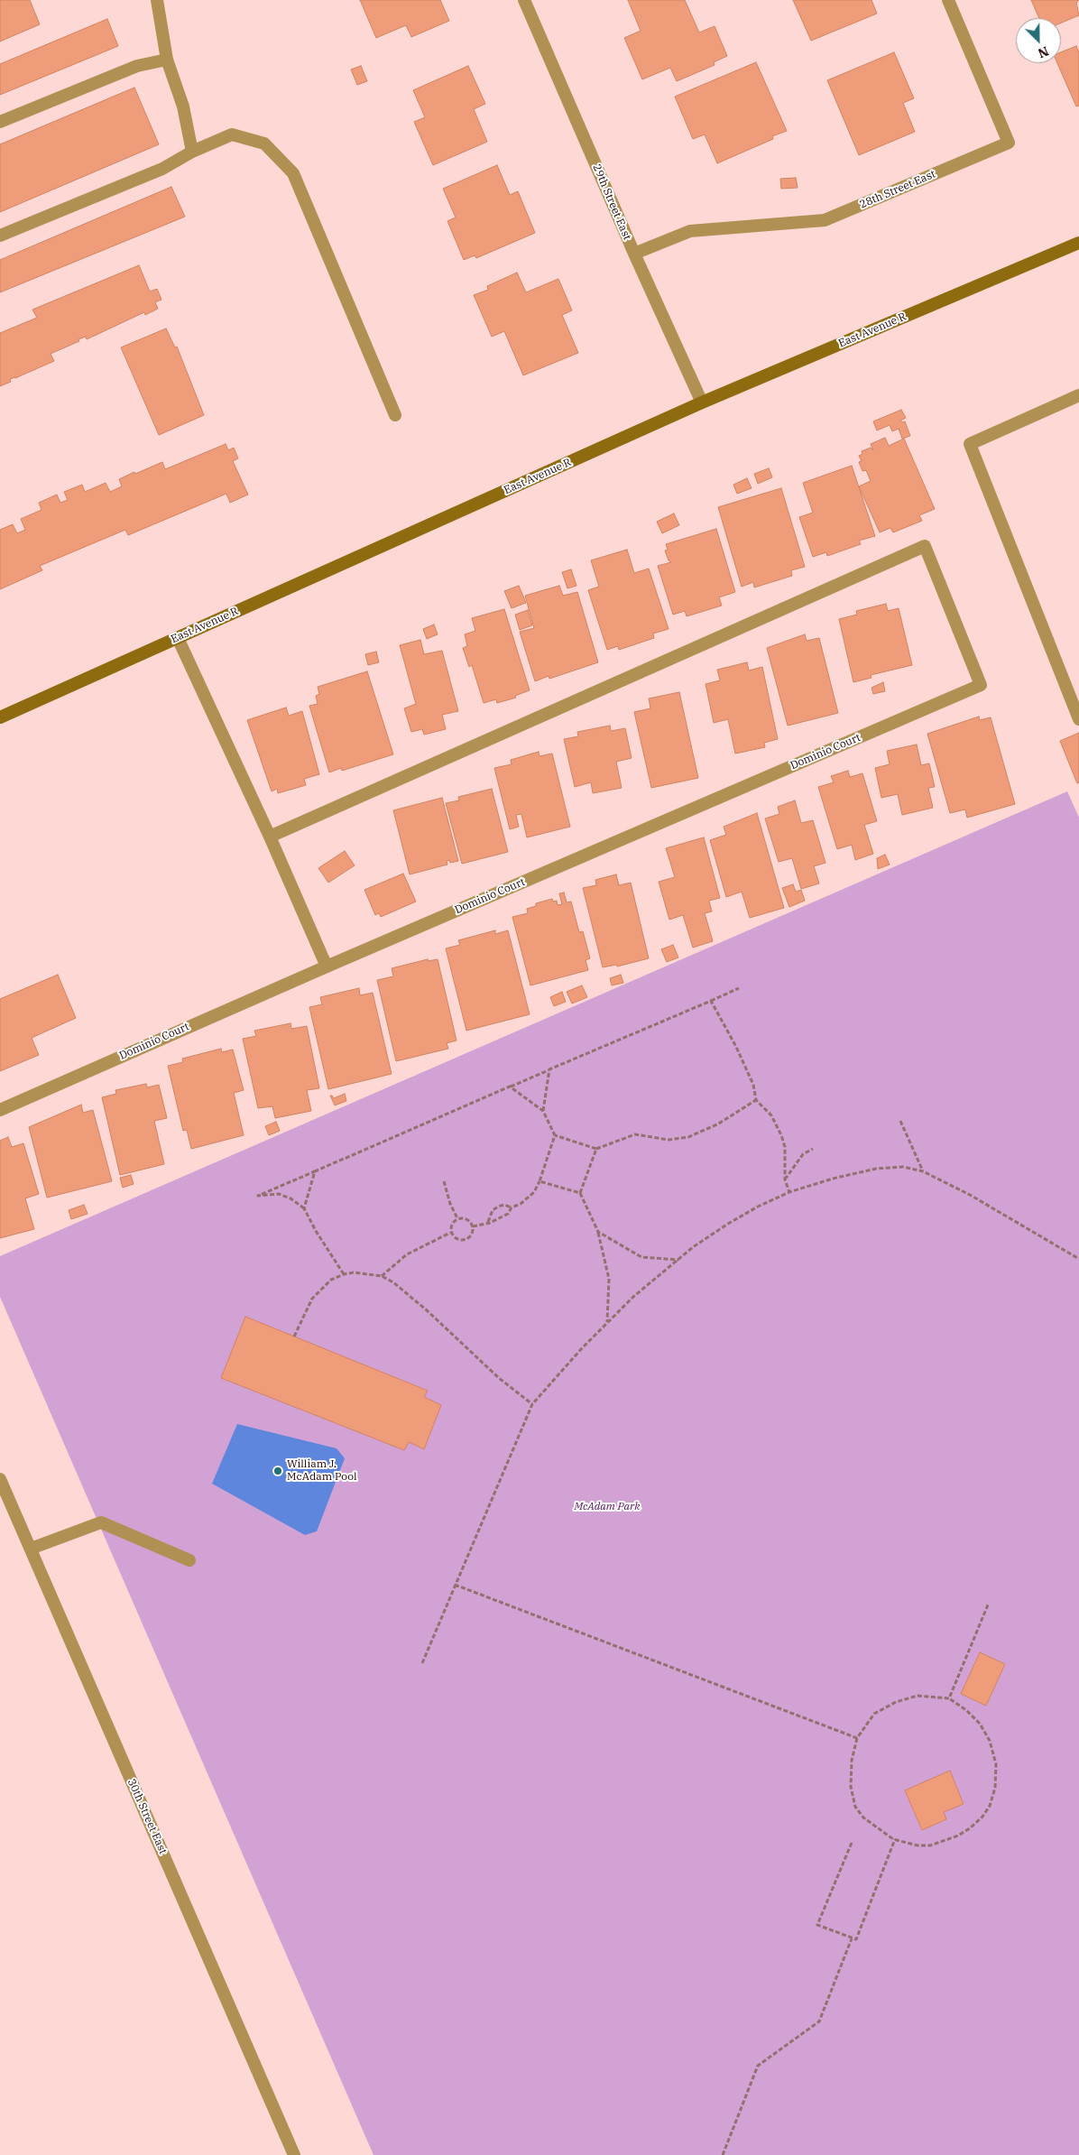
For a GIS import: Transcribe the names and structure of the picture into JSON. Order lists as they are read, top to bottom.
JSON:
{
  "streets": {
    "main road": ["East Avenue R"],
    "street": [
      "28th Street East",
      "29th Street East",
      "Dominio Court",
      "30th Street East"
    ]
  },
  "crossings": [
    ["28th Street East", "29th Street East"],
    ["29th Street East", "East Avenue R"]
  ],
  "parks": ["McAdam Park"],
  "places": ["William J. McAdam Pool"],
  "north": "bottom right"
}
